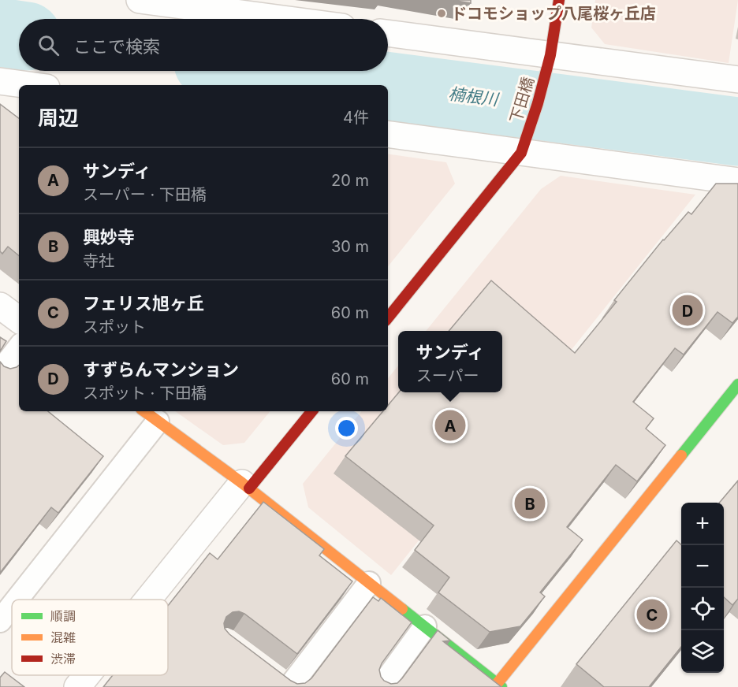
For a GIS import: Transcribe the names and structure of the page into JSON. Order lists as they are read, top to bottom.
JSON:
{
  "streets": {
    "street": ["下田橋"]
  },
  "water": ["楠根川"],
  "places": ["ドコモショップ八尾桜ヶ丘店"],
  "legend": ["順調", "混雑", "渋滞"],
  "page": {
    "search": "ここで検索",
    "heading": ["周辺", "4件"],
    "list": [
      {
        "mark": "A",
        "name": "サンディ",
        "note": "スーパー · 下田橋",
        "value": "20 m"
      },
      {
        "mark": "B",
        "name": "興妙寺",
        "note": "寺社",
        "value": "30 m"
      },
      {
        "mark": "C",
        "name": "フェリス旭ヶ丘",
        "note": "スポット",
        "value": "60 m"
      },
      {
        "mark": "D",
        "name": "すずらんマンション",
        "note": "スポット · 下田橋",
        "value": "60 m"
      }
    ],
    "pins": [
      "D",
      "A",
      "B",
      "C"
    ],
    "popup": ["サンディ", "スーパー"],
    "map_buttons": ["+", "−"]
  }
}
